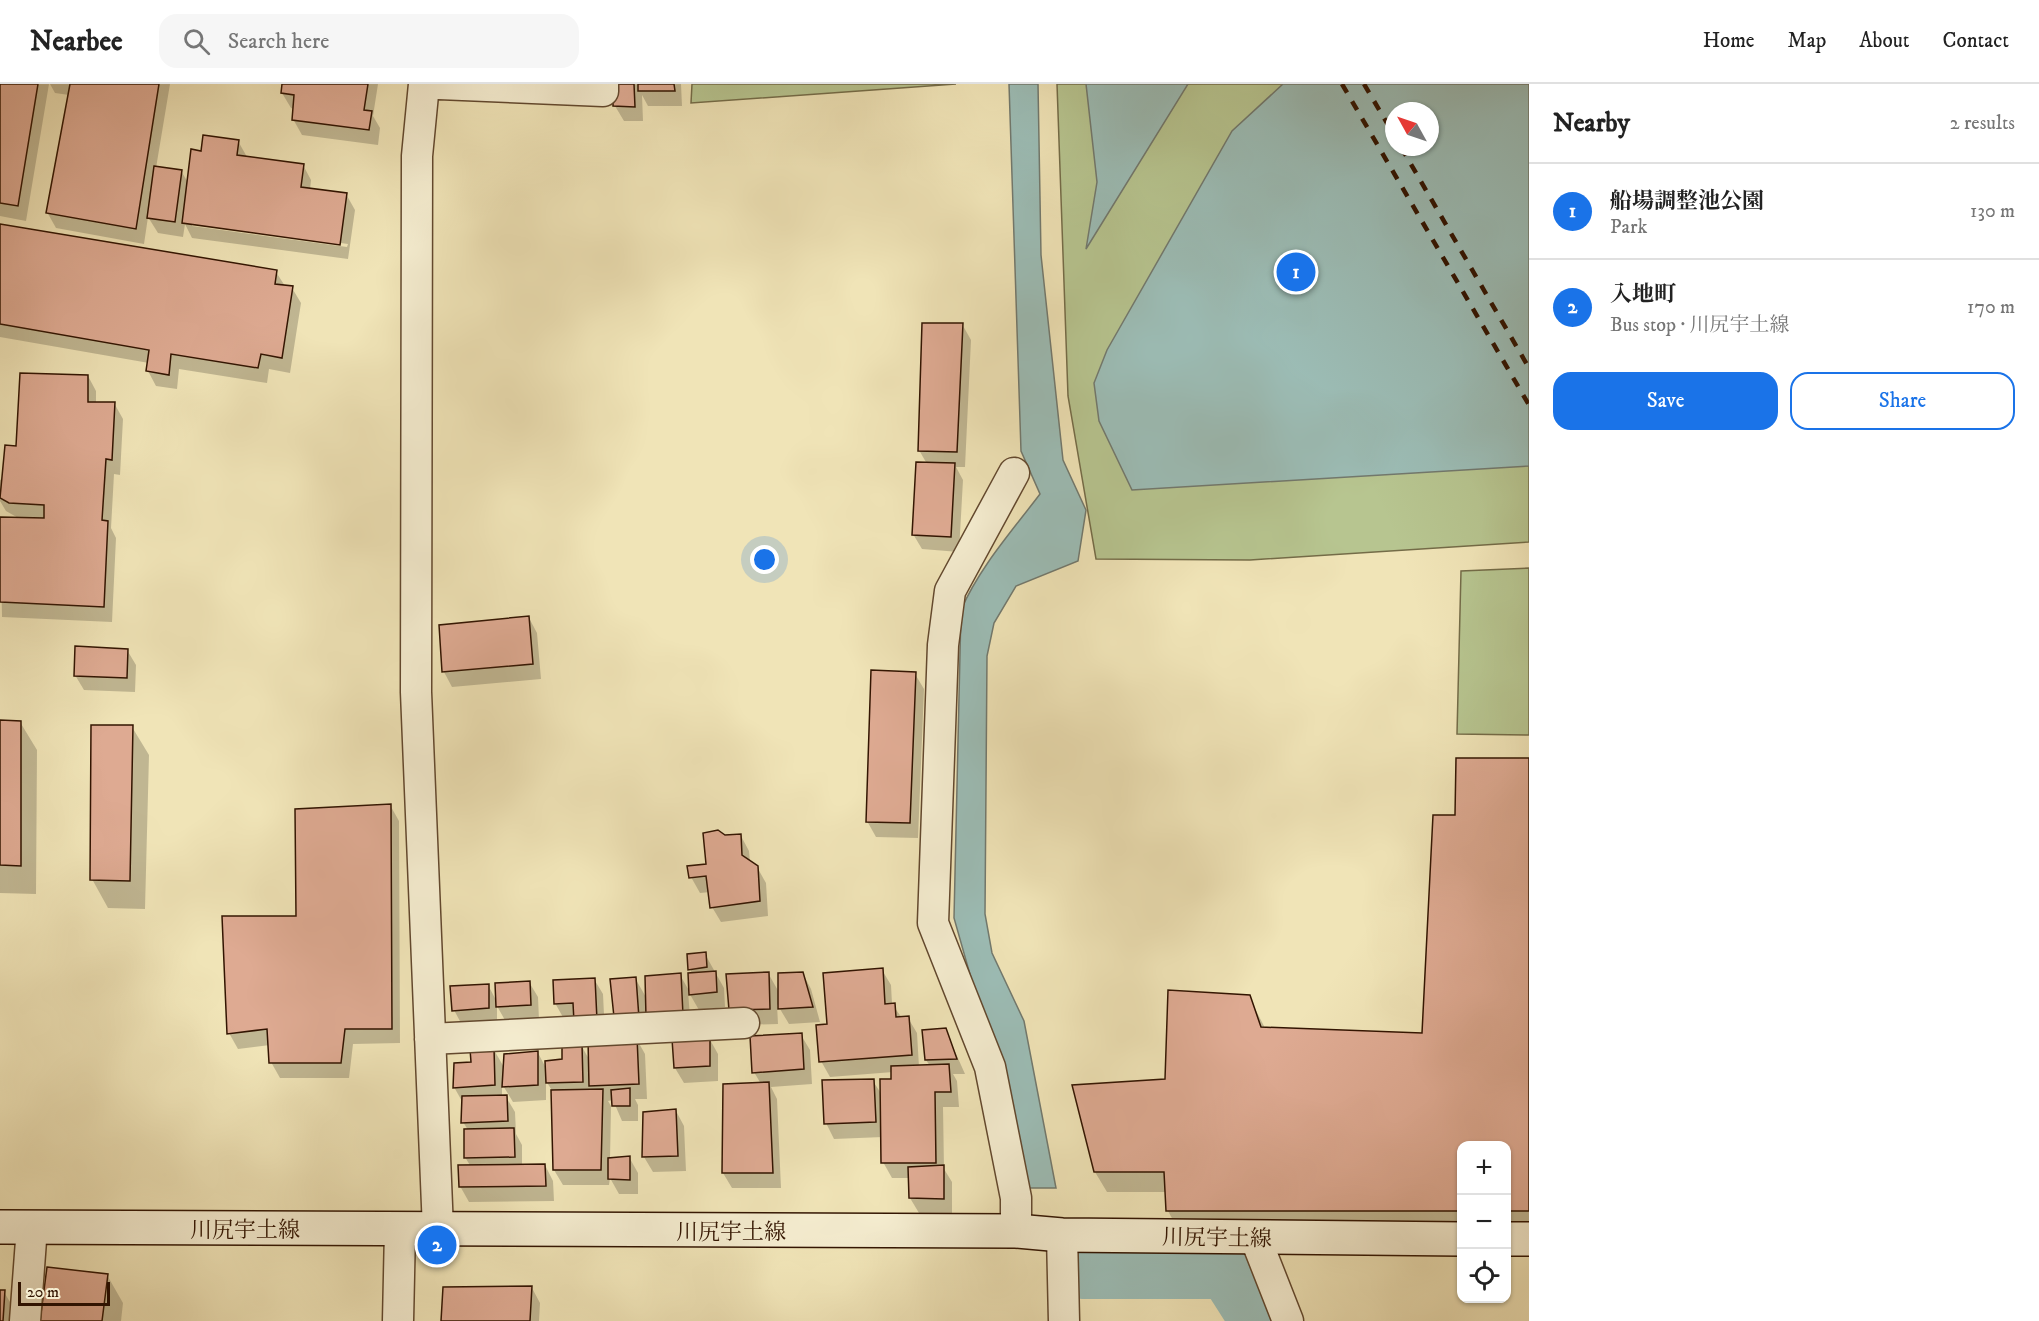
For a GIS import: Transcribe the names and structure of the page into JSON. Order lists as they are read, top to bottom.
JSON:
{
  "streets": {
    "main road": ["川尻宇土線"]
  },
  "scale_bar": "20 m",
  "north": "top left",
  "page": {
    "header": "Nearbee",
    "search": "Search here",
    "nav": [
      "Home",
      "Map",
      "About",
      "Contact"
    ],
    "heading": ["Nearby", "2 results"],
    "list": [
      {
        "mark": "1",
        "name": "船場調整池公園",
        "note": "Park",
        "value": "130 m"
      },
      {
        "mark": "2",
        "name": "入地町",
        "note": "Bus stop · 川尻宇土線",
        "value": "170 m"
      }
    ],
    "pins": ["1", "2"],
    "buttons": ["Save", "Share"],
    "map_buttons": ["+", "−"],
    "scale": "20 m"
  }
}
